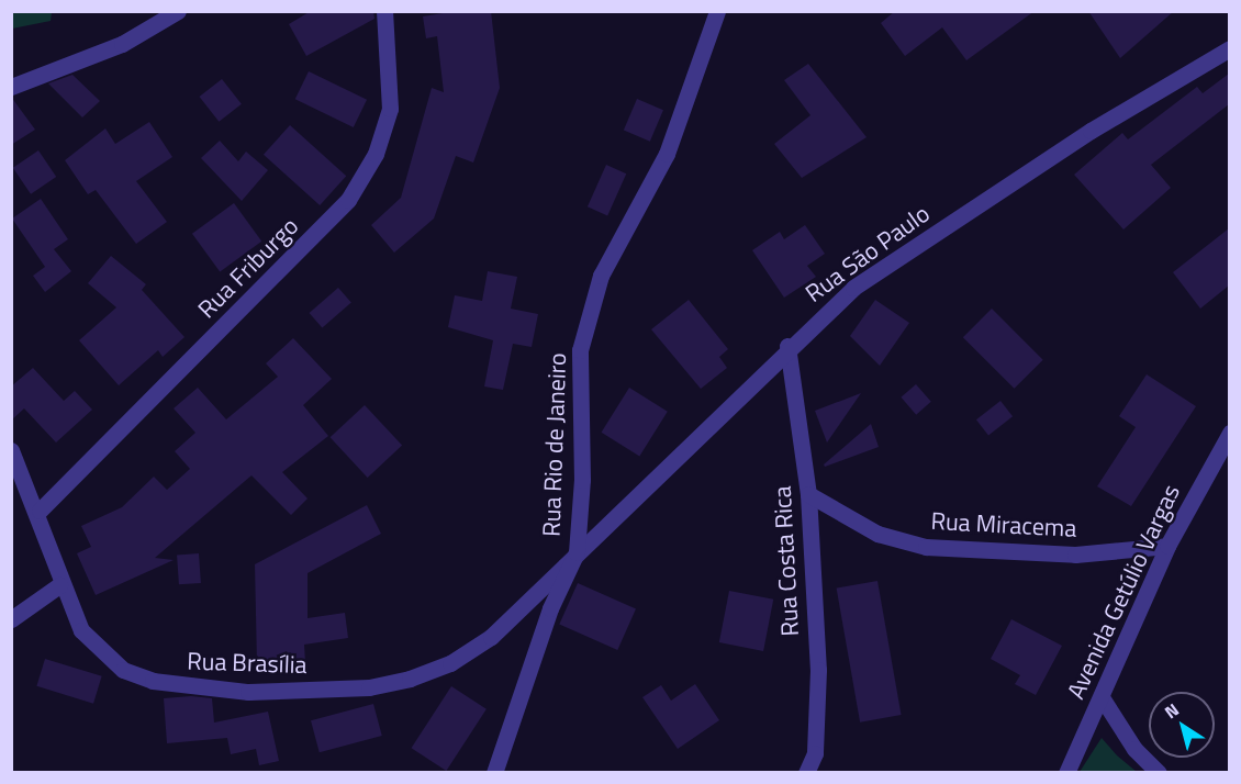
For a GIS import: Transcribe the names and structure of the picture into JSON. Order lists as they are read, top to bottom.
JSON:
{
  "streets": {
    "street": [
      "Rua São Paulo",
      "Rua Friburgo",
      "Rua Rio de Janeiro",
      "Rua Miracema",
      "Rua Costa Rica",
      "Avenida Getúlio Vargas",
      "Rua Brasília"
    ]
  },
  "crossings": [
    ["Rua São Paulo", "Rua Rio de Janeiro"],
    ["Rua São Paulo", "Rua Costa Rica"],
    ["Rua São Paulo", "Rua Brasília"],
    ["Rua Friburgo", "Rua Brasília"],
    ["Rua Rio de Janeiro", "Rua Brasília"],
    ["Rua Miracema", "Rua Costa Rica"],
    ["Rua Miracema", "Avenida Getúlio Vargas"]
  ],
  "north": "top left"
}
